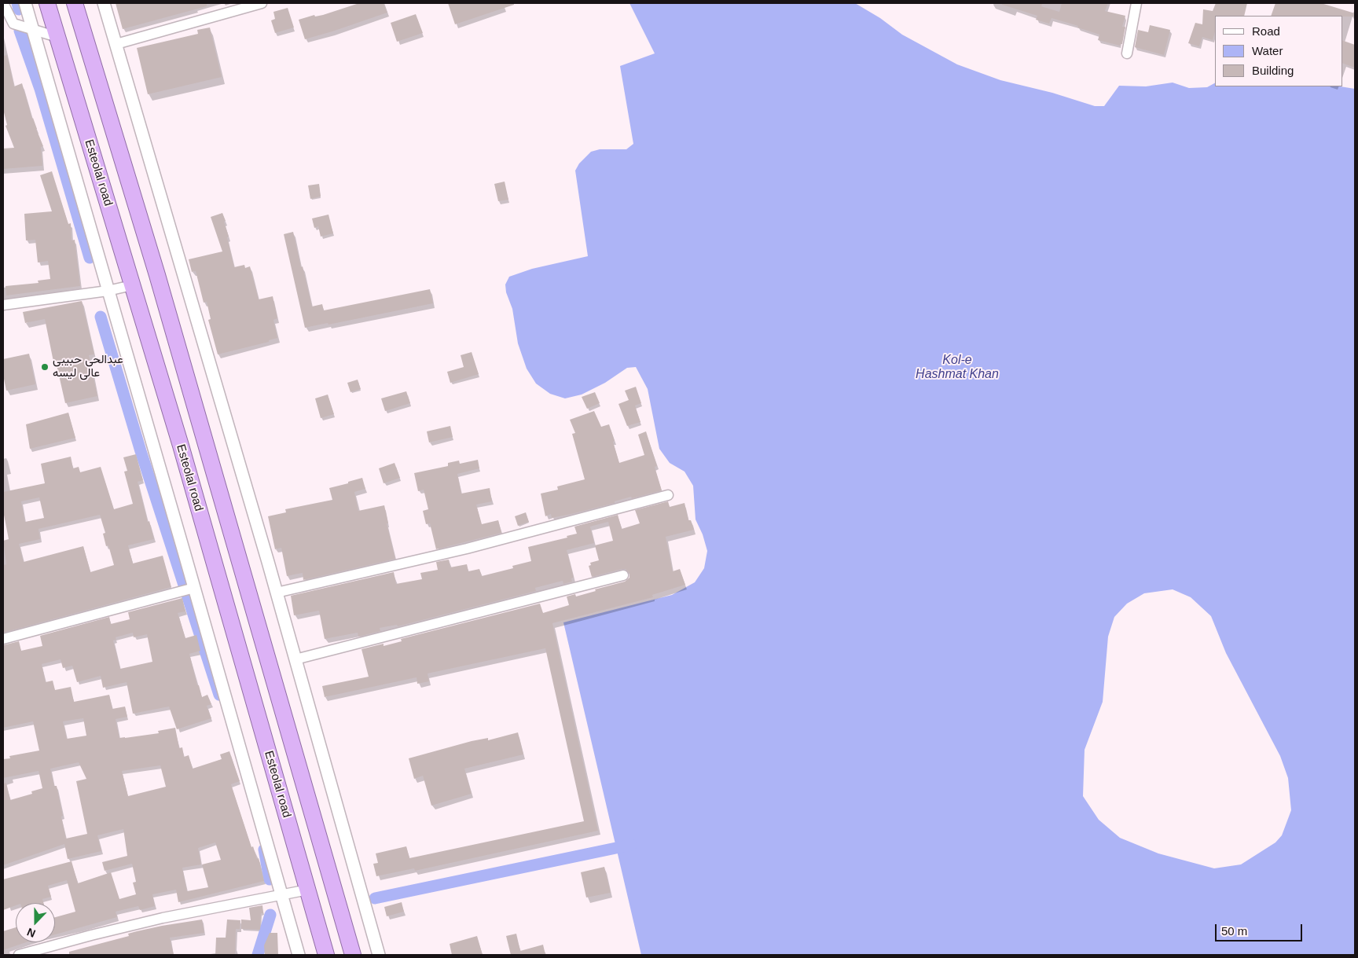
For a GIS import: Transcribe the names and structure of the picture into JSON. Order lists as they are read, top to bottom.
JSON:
{
  "streets": {
    "highway": ["Esteolal road"]
  },
  "water": ["Kol-e Hashmat Khan"],
  "places": ["عبدالحی حبیبی عالی لیسه"],
  "legend": ["Road", "Water", "Building"],
  "scale_bar": "50 m",
  "north": "bottom"
}
